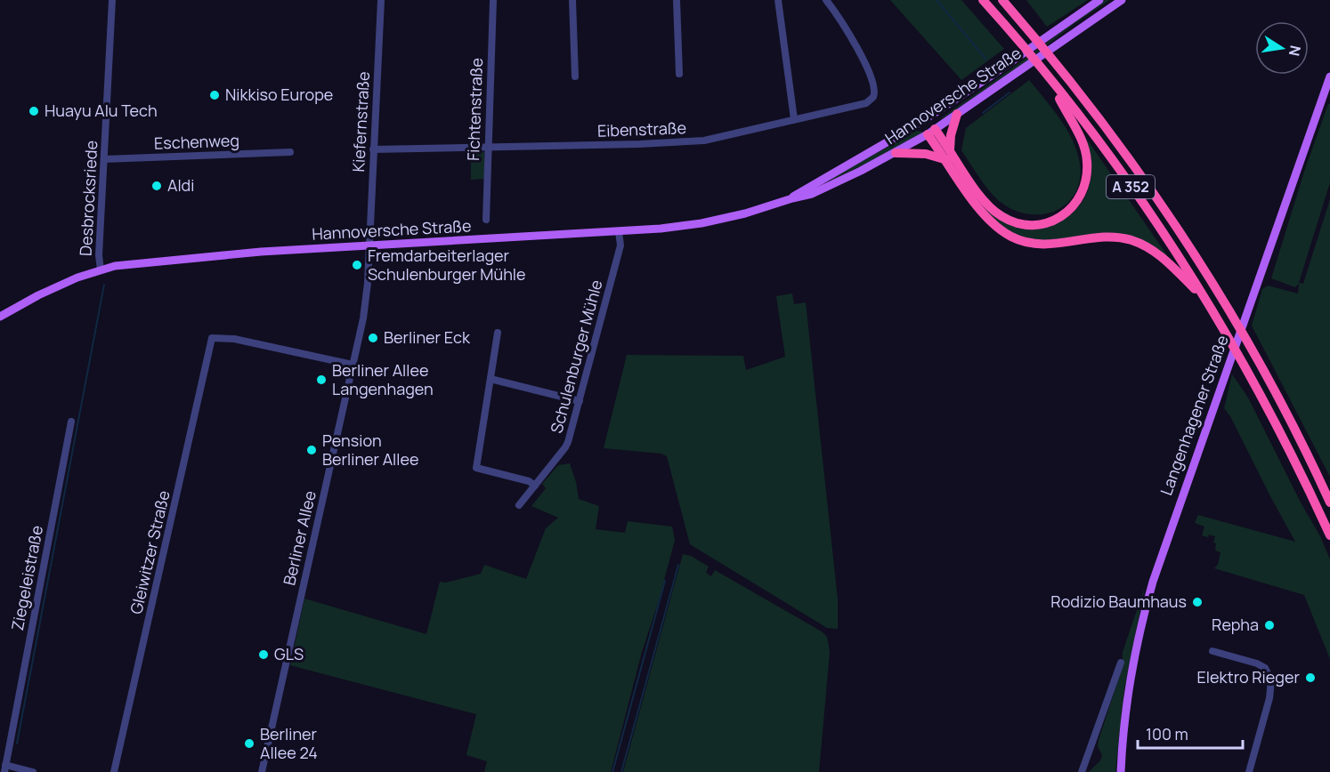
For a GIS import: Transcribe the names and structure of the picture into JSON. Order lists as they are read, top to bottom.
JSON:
{
  "streets": {
    "highway": ["A 352"],
    "main road": ["Hannoversche Straße", "Langenhagener Straße"],
    "street": [
      "Fichtenstraße",
      "Kiefernstraße",
      "Eibenstraße",
      "Eschenweg",
      "Desbrocksriede",
      "Schulenburger Mühle",
      "Berliner Allee",
      "Gleiwitzer Straße",
      "Ziegeleistraße"
    ]
  },
  "crossings": [
    ["Hannoversche Straße", "Kiefernstraße"],
    ["Hannoversche Straße", "Desbrocksriede"],
    ["Hannoversche Straße", "Schulenburger Mühle"],
    ["Hannoversche Straße", "Berliner Allee"],
    ["Fichtenstraße", "Eibenstraße"],
    ["Kiefernstraße", "Eibenstraße"],
    ["Kiefernstraße", "Berliner Allee"],
    ["Eschenweg", "Desbrocksriede"],
    ["Berliner Allee", "Gleiwitzer Straße"]
  ],
  "places": [
    "Nikkiso Europe",
    "Huayu Alu Tech",
    "Aldi",
    "Fremdarbeiterlager Schulenburger Mühle",
    "Berliner Eck",
    "Berliner Allee Langenhagen",
    "Pension Berliner Allee",
    "Rodizio Baumhaus",
    "Repha",
    "GLS",
    "Elektro Rieger",
    "Berliner Allee 24"
  ],
  "scale_bar": "100 m",
  "north": "right"
}
